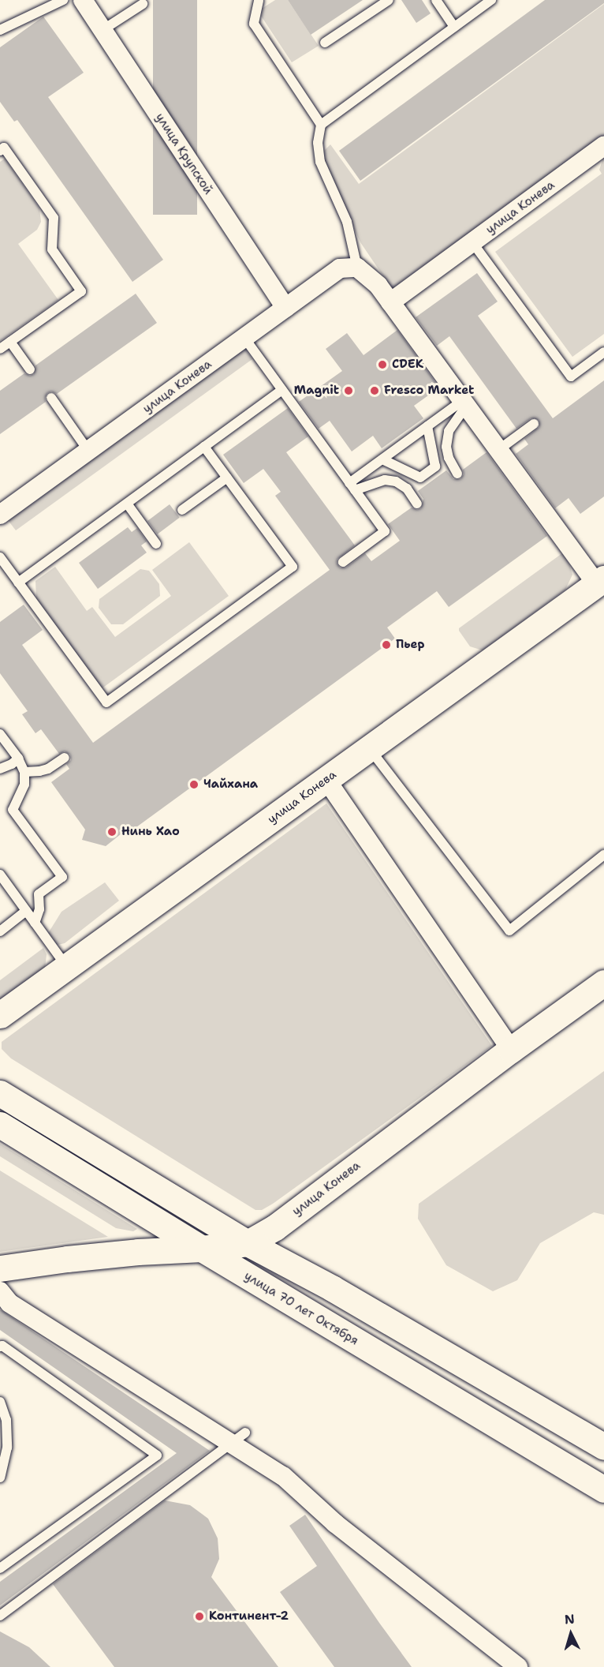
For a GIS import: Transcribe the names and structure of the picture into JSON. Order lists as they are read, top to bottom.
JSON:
{
  "streets": {
    "main road": ["улица Конева", "улица 70 лет Октября"],
    "street": ["улица Крупской"]
  },
  "crossings": [
    ["улица Крупской", "улица Конева"],
    ["улица Конева", "улица 70 лет Октября"]
  ],
  "places": [
    "CDEK",
    "Magnit",
    "Fresco Market",
    "Пьер",
    "Чайхана",
    "Нинь Хао",
    "Континент-2"
  ],
  "north": "top"
}
